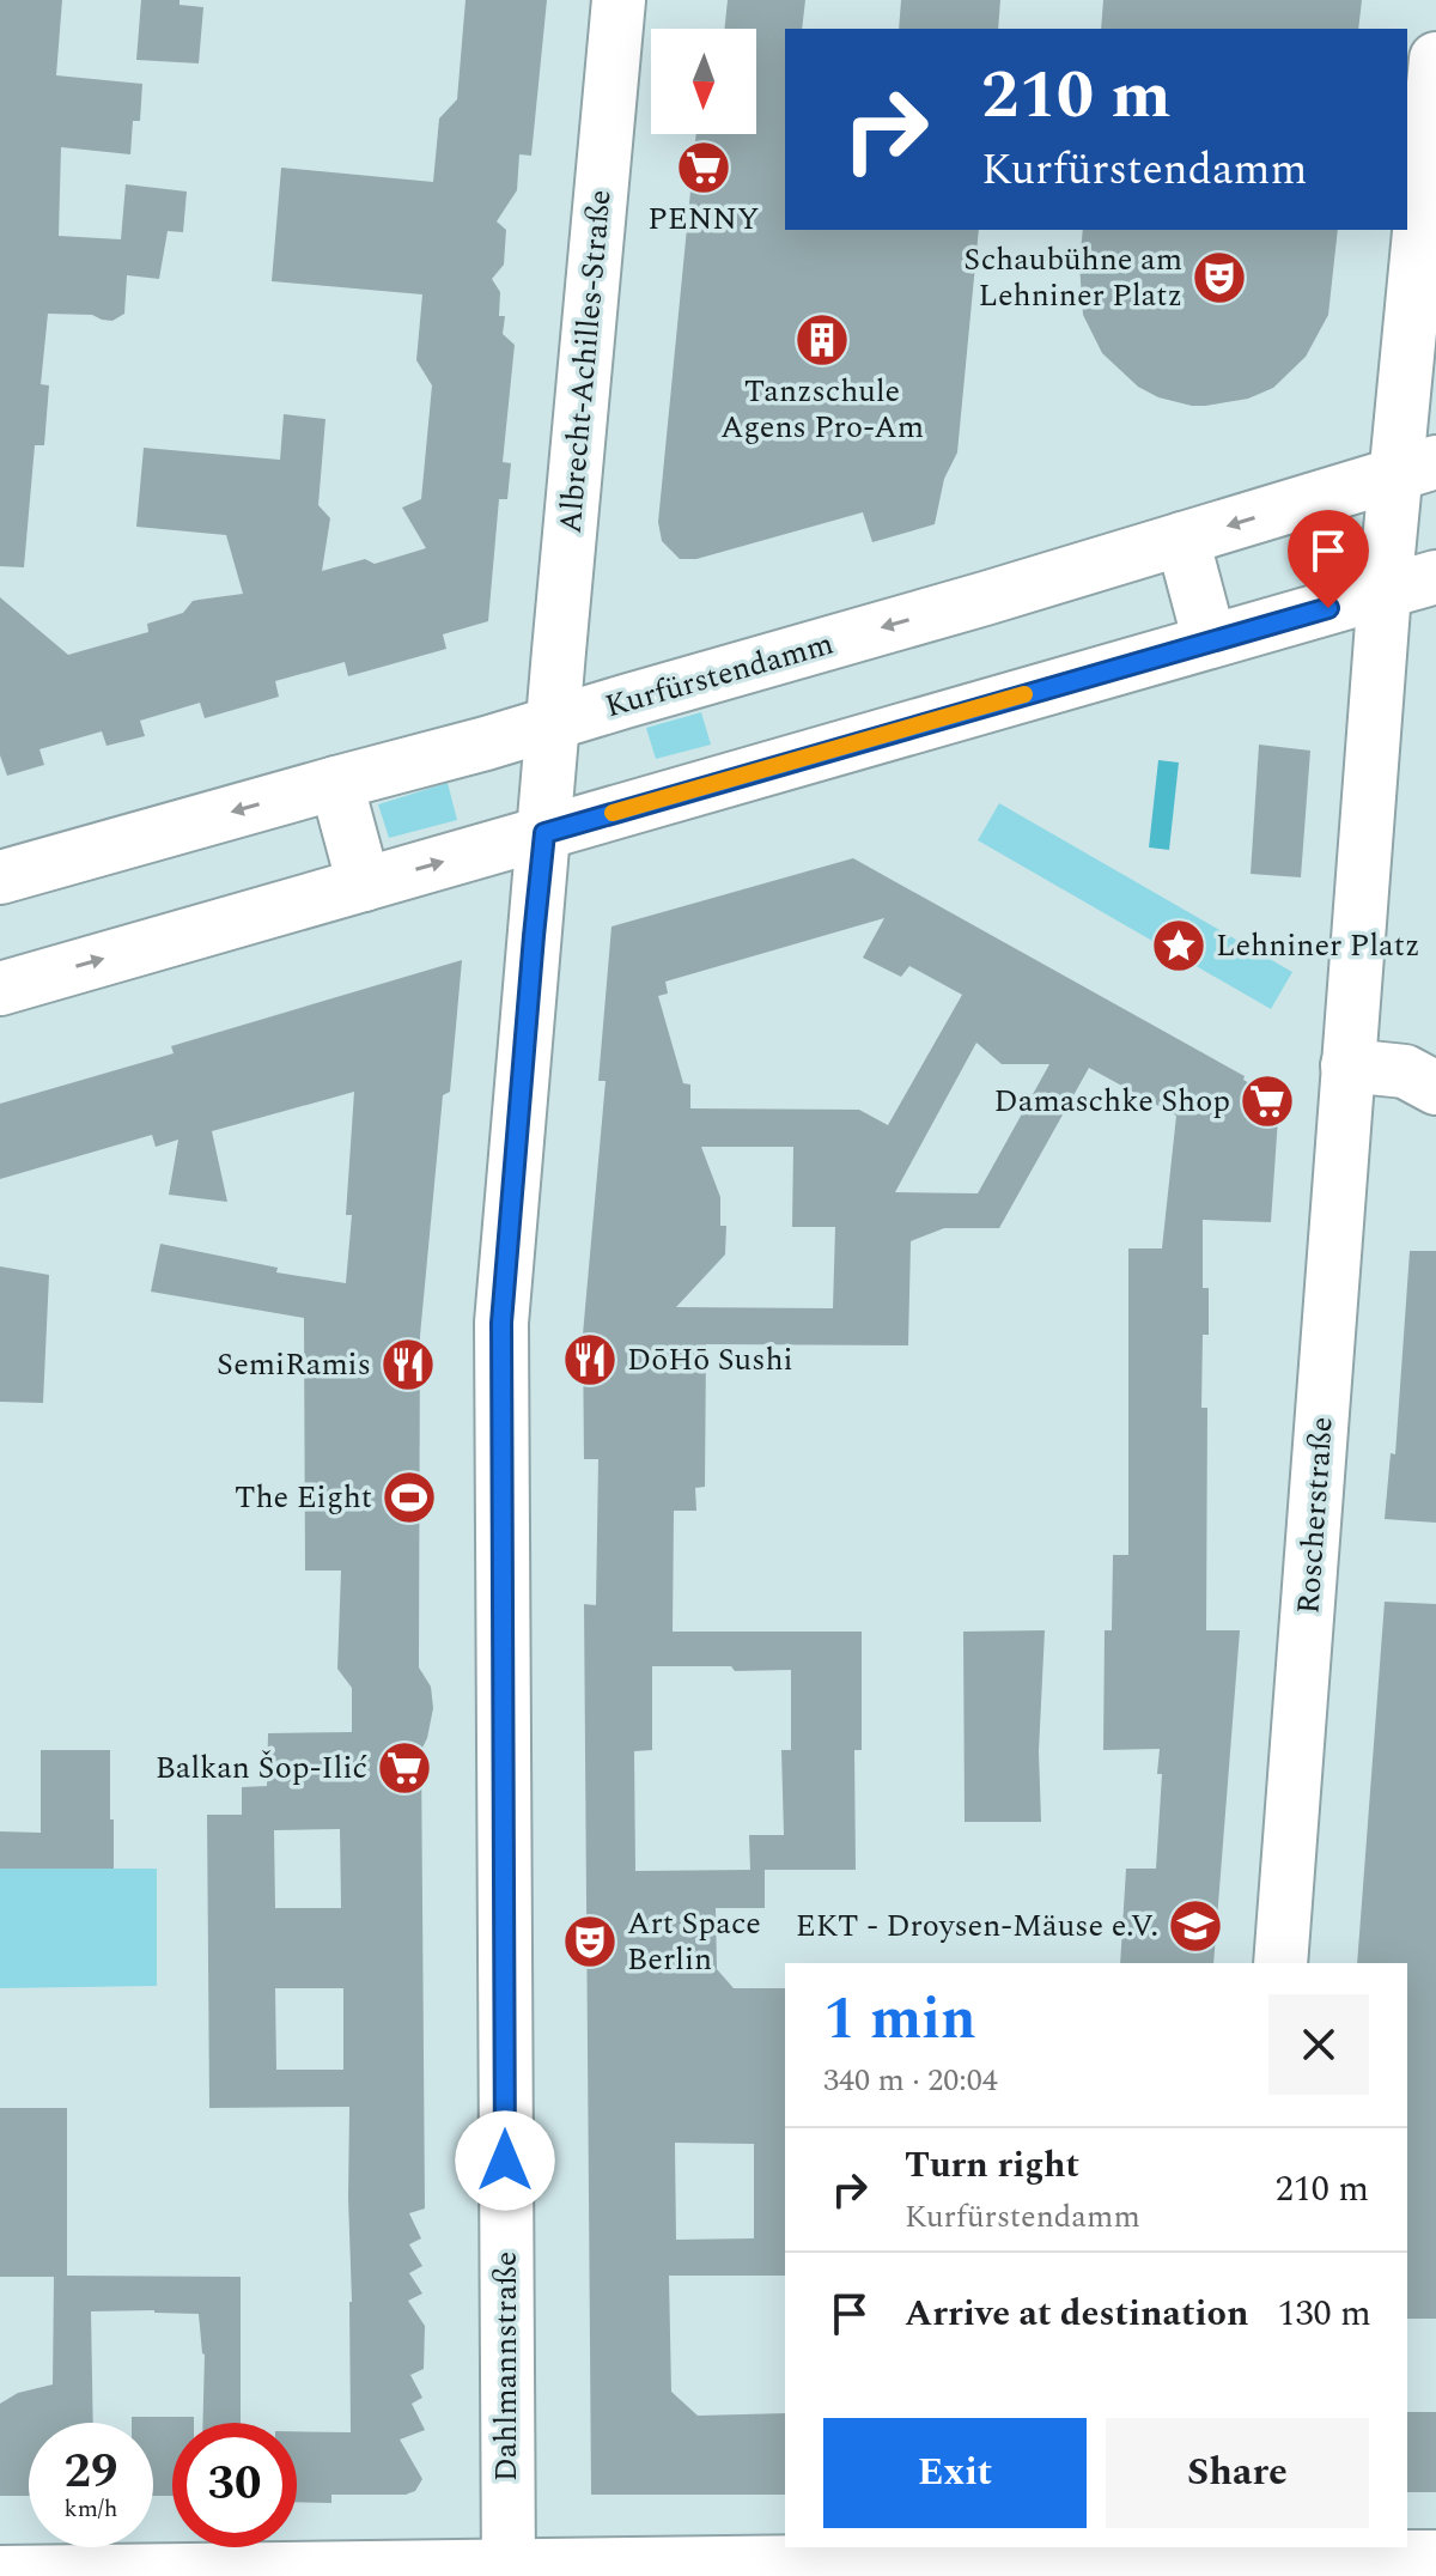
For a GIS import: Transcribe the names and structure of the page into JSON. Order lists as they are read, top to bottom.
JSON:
{
  "streets": {
    "street": [
      "Albrecht-Achilles-Straße",
      "Kurfürstendamm",
      "Roscherstraße",
      "Dahlmannstraße"
    ]
  },
  "crossings": [
    ["Albrecht-Achilles-Straße", "Kurfürstendamm"],
    ["Albrecht-Achilles-Straße", "Dahlmannstraße"],
    ["Kurfürstendamm", "Dahlmannstraße"]
  ],
  "places": {
    "supermarket": ["PENNY", "Damaschke Shop", "Balkan Šop-Ilić"],
    "theatre": ["Schaubühne am Lehniner Platz", "Art Space Berlin"],
    "building": ["Tanzschule Agens Pro-Am"],
    "place": ["Lehniner Platz"],
    "restaurant": ["DōHō Sushi", "SemiRamis"],
    "sports": ["The Eight"],
    "school or university": ["EKT - Droysen-Mäuse e.V."]
  },
  "north": "bottom",
  "page": {
    "turn": ["210 m", "Kurfürstendamm"],
    "heading": ["1 min", "340 m · 20:04"],
    "list": [
      {
        "name": "Turn right",
        "note": "Kurfürstendamm",
        "value": "210 m"
      },
      {
        "name": "Arrive at destination",
        "value": "130 m"
      }
    ],
    "buttons": ["Exit", "Share"],
    "speed": "29 km/h",
    "limit": "30"
  }
}
